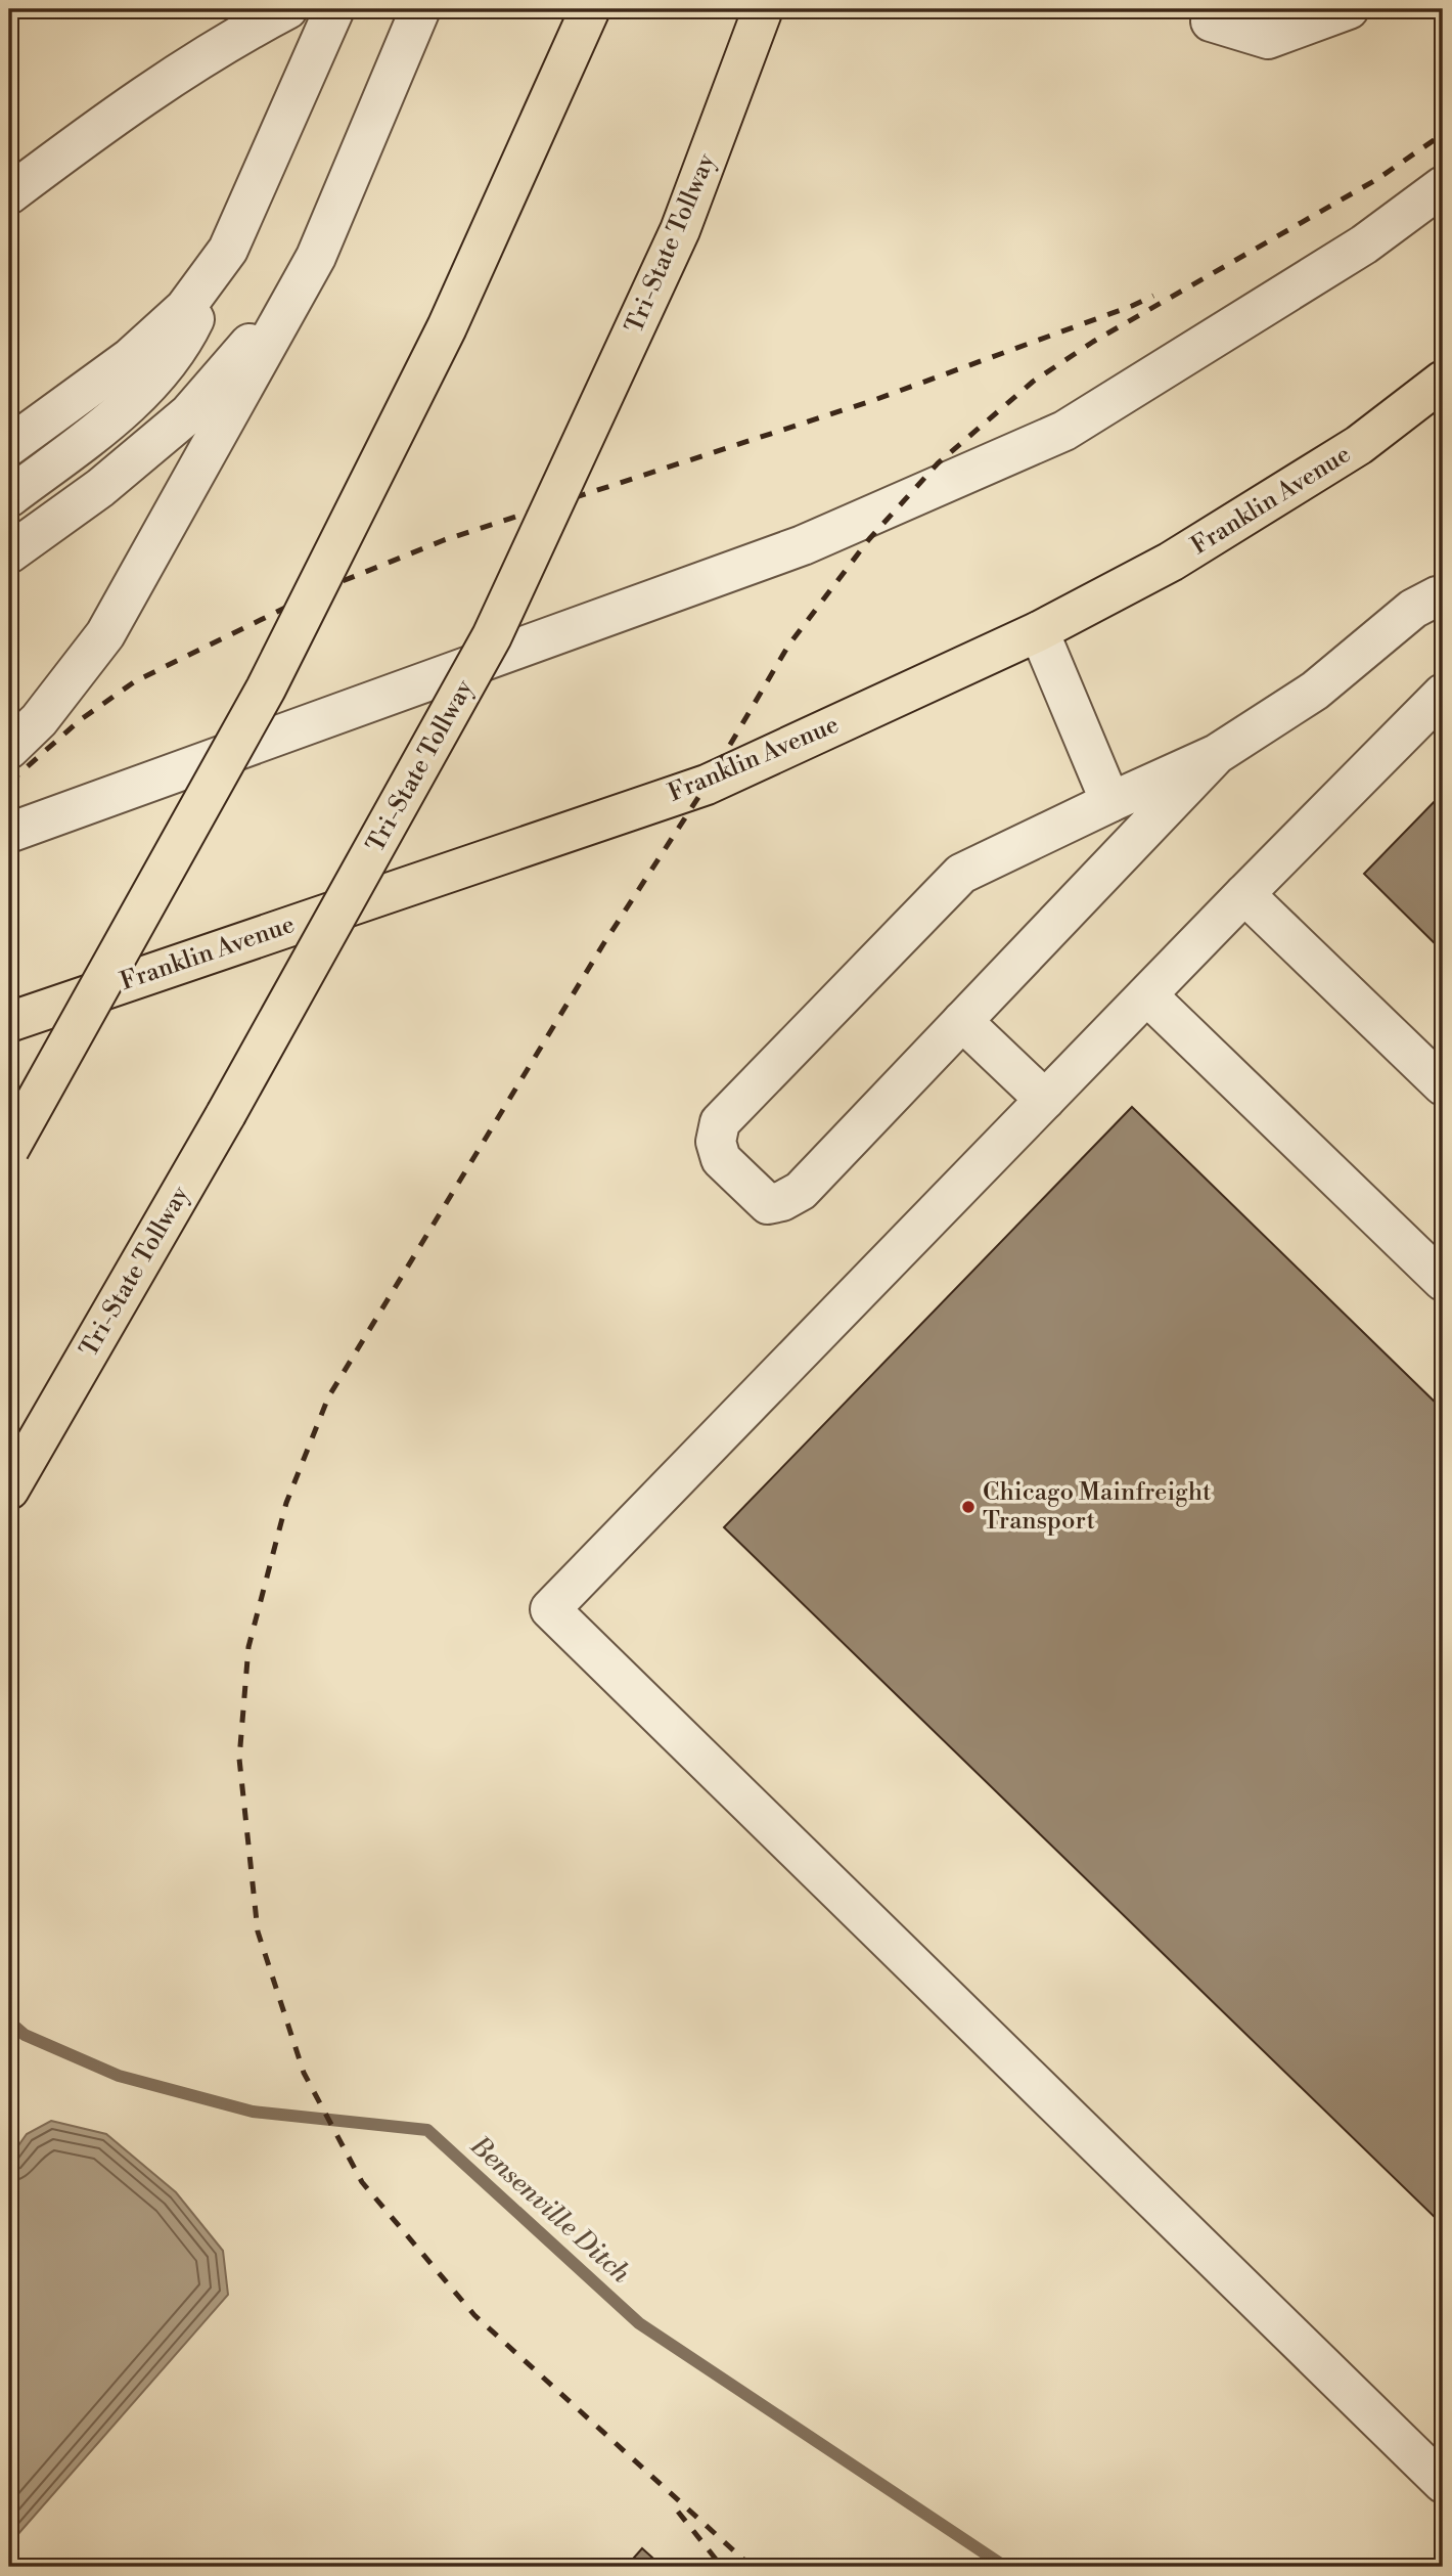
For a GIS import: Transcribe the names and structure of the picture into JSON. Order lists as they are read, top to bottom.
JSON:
{
  "streets": {
    "main road": ["Tri-State Tollway", "Franklin Avenue"]
  },
  "water": ["Bensenville Ditch"],
  "places": ["Chicago Mainfreight Transport"]
}
